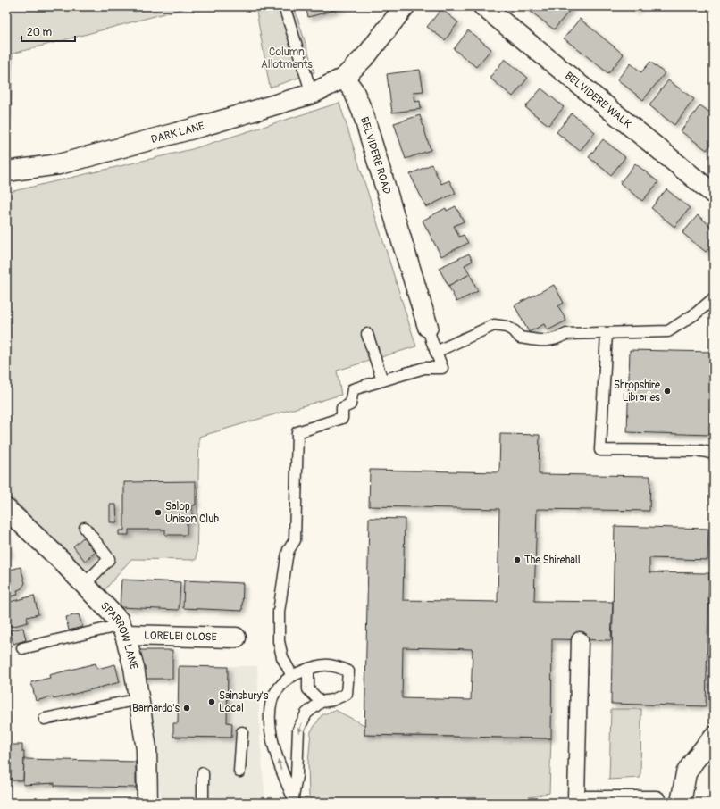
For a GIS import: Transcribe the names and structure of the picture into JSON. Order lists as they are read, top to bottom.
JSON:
{
  "streets": {
    "street": [
      "BELVIDERE WALK",
      "DARK LANE",
      "BELVIDERE ROAD",
      "LORELEI CLOSE",
      "SPARROW LANE"
    ]
  },
  "crossings": [
    ["DARK LANE", "BELVIDERE ROAD"],
    ["LORELEI CLOSE", "SPARROW LANE"]
  ],
  "parks": ["Column Allotments"],
  "places": [
    "Shropshire Libraries",
    "Salop Unison Club",
    "The Shirehall",
    "Sainsbury's Local",
    "Barnardo's"
  ],
  "scale_bar": "20 m"
}
